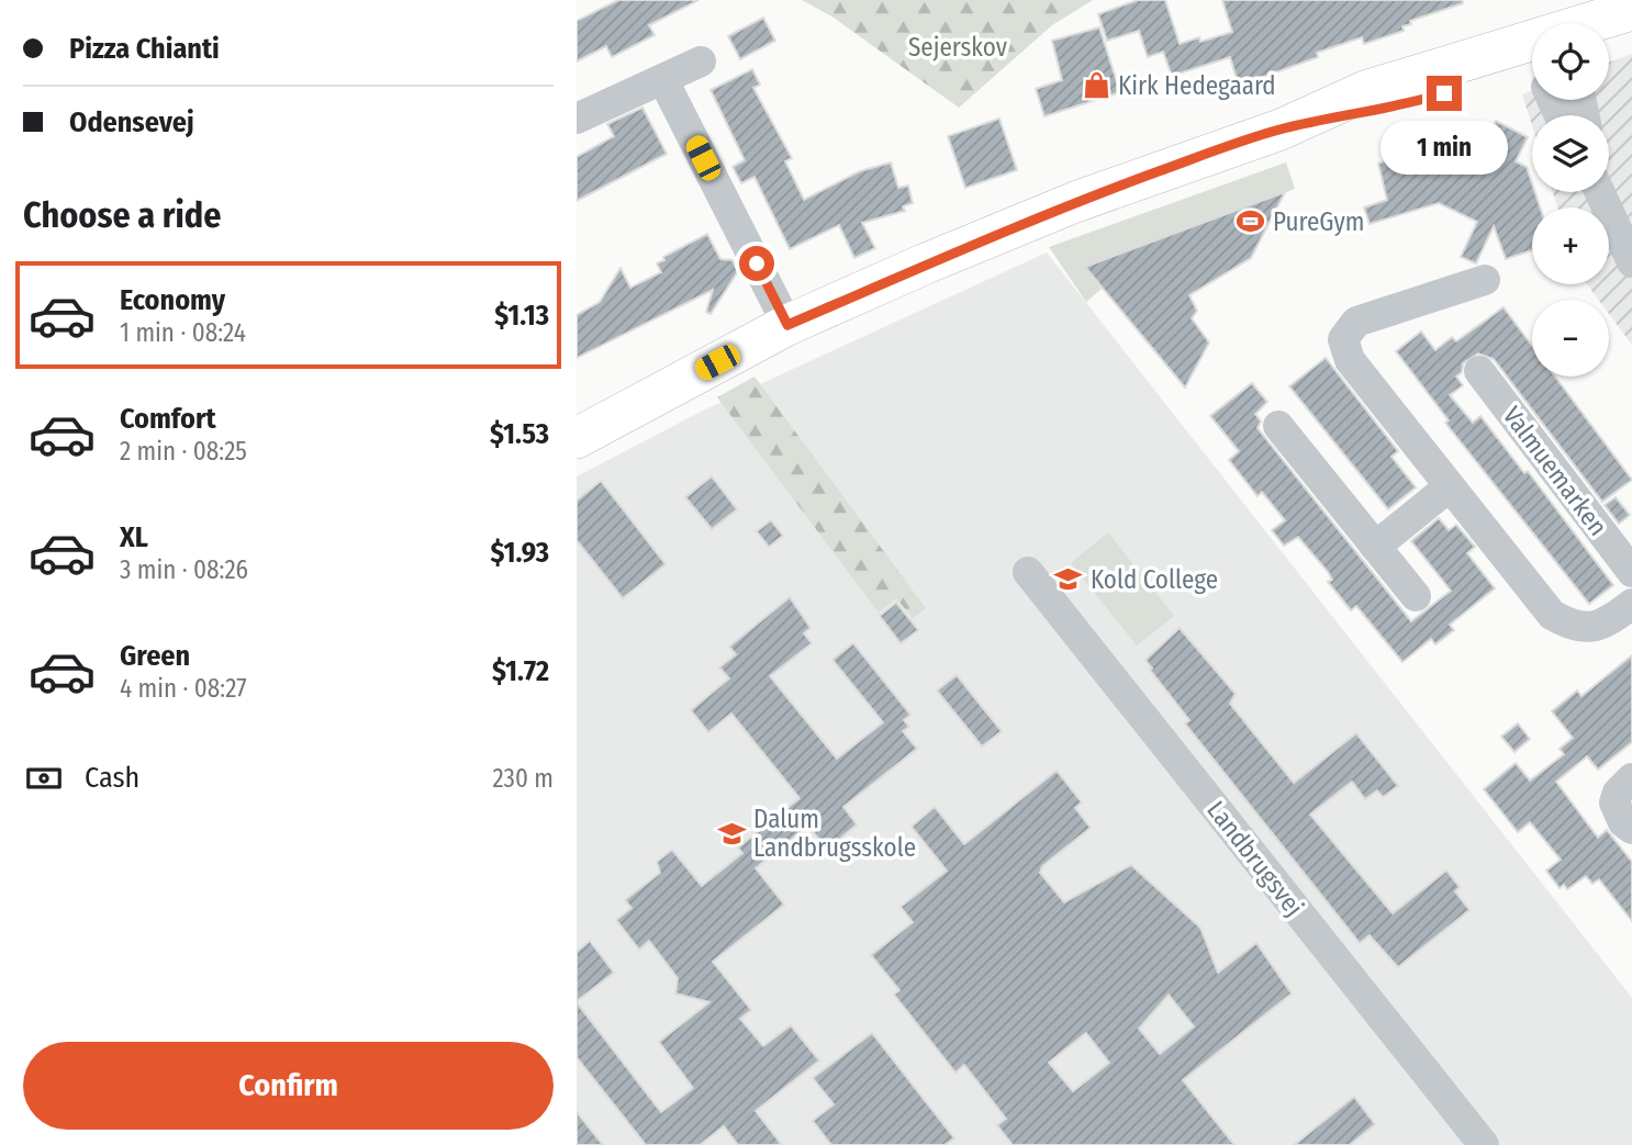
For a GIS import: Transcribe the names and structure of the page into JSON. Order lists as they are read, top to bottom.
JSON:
{
  "streets": {
    "street": ["Valmuemarken", "Landbrugsvej"]
  },
  "parks": ["Sejerskov"],
  "places": {
    "shop": ["Kirk Hedegaard"],
    "sports": ["PureGym"],
    "school or university": ["Kold College", "Dalum Landbrugsskole"]
  },
  "page": {
    "banner": ["Pizza Chianti", "Odensevej"],
    "map_buttons": ["+", "−"],
    "bubble": "1 min",
    "heading": "Choose a ride",
    "list": [
      {
        "name": "Economy",
        "note": "1 min · 08:24",
        "value": "$1.13"
      },
      {
        "name": "Comfort",
        "note": "2 min · 08:25",
        "value": "$1.53"
      },
      {
        "name": "XL",
        "note": "3 min · 08:26",
        "value": "$1.93"
      },
      {
        "name": "Green",
        "note": "4 min · 08:27",
        "value": "$1.72"
      }
    ],
    "pay": ["Cash", "230 m"],
    "buttons": "Confirm"
  }
}
